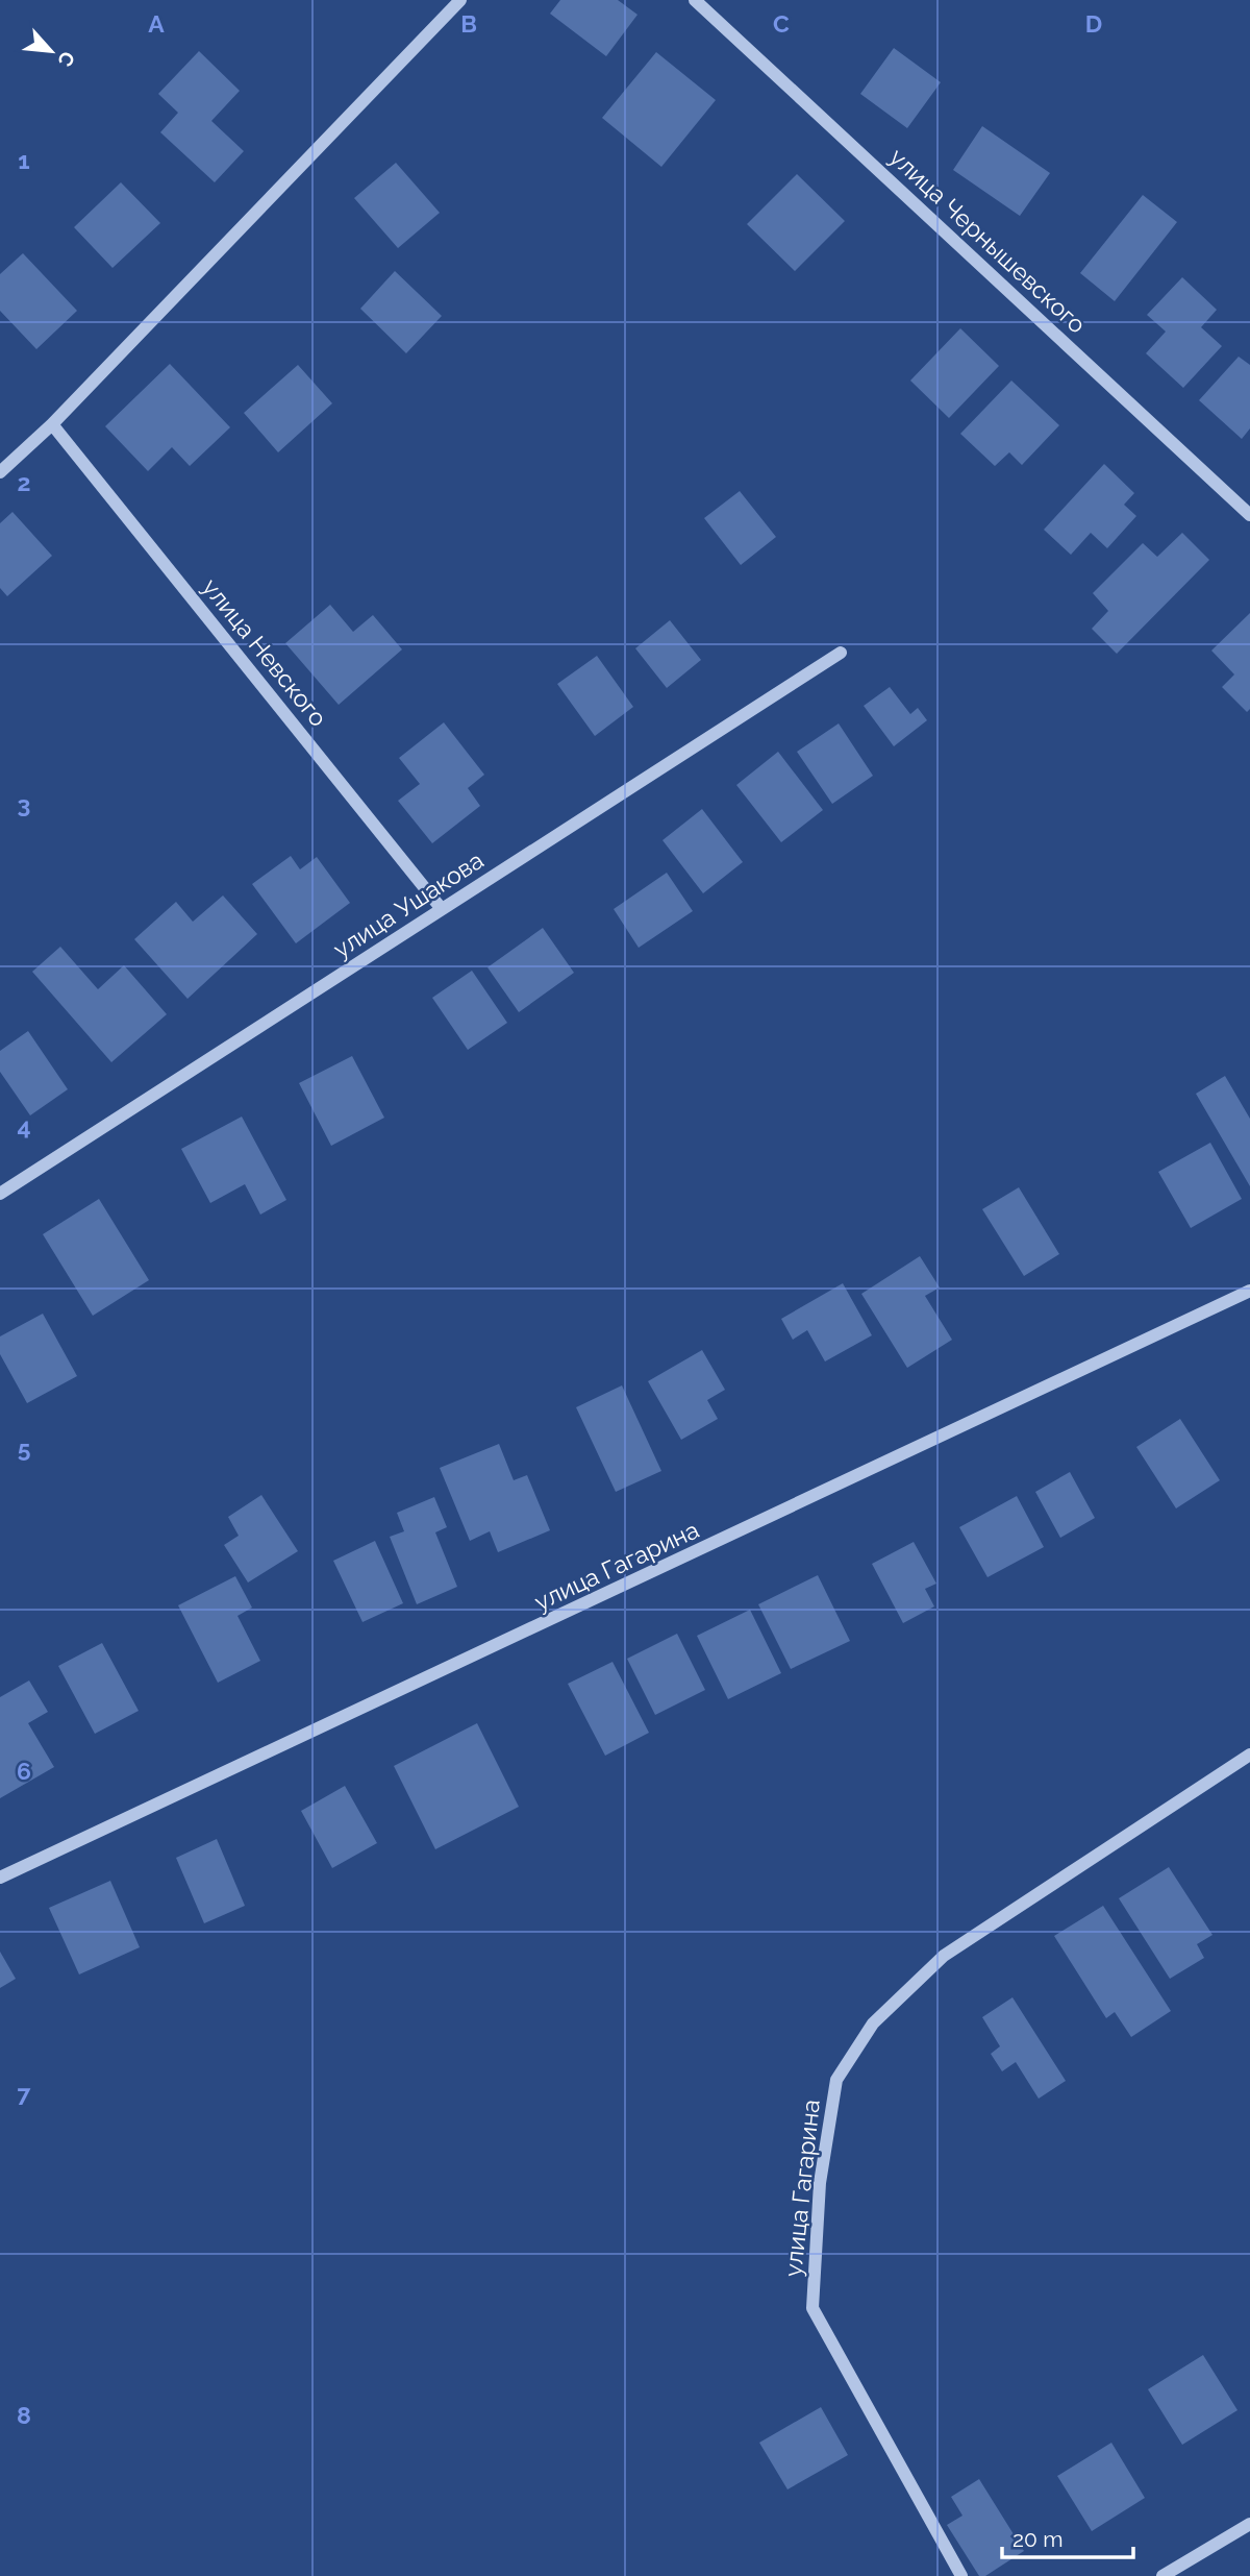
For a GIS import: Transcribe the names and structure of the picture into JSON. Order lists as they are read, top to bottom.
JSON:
{
  "streets": {
    "street": [
      "улица Чернышевского",
      "улица Невского",
      "улица Ушакова",
      "улица Гагарина"
    ]
  },
  "crossings": [
    ["улица Невского", "улица Ушакова"]
  ],
  "scale_bar": "20 m",
  "north": "bottom right",
  "grid": {
    "columns": [
      "A",
      "B",
      "C",
      "D"
    ],
    "rows": [
      "1",
      "2",
      "3",
      "4",
      "5",
      "6",
      "7",
      "8"
    ]
  }
}
